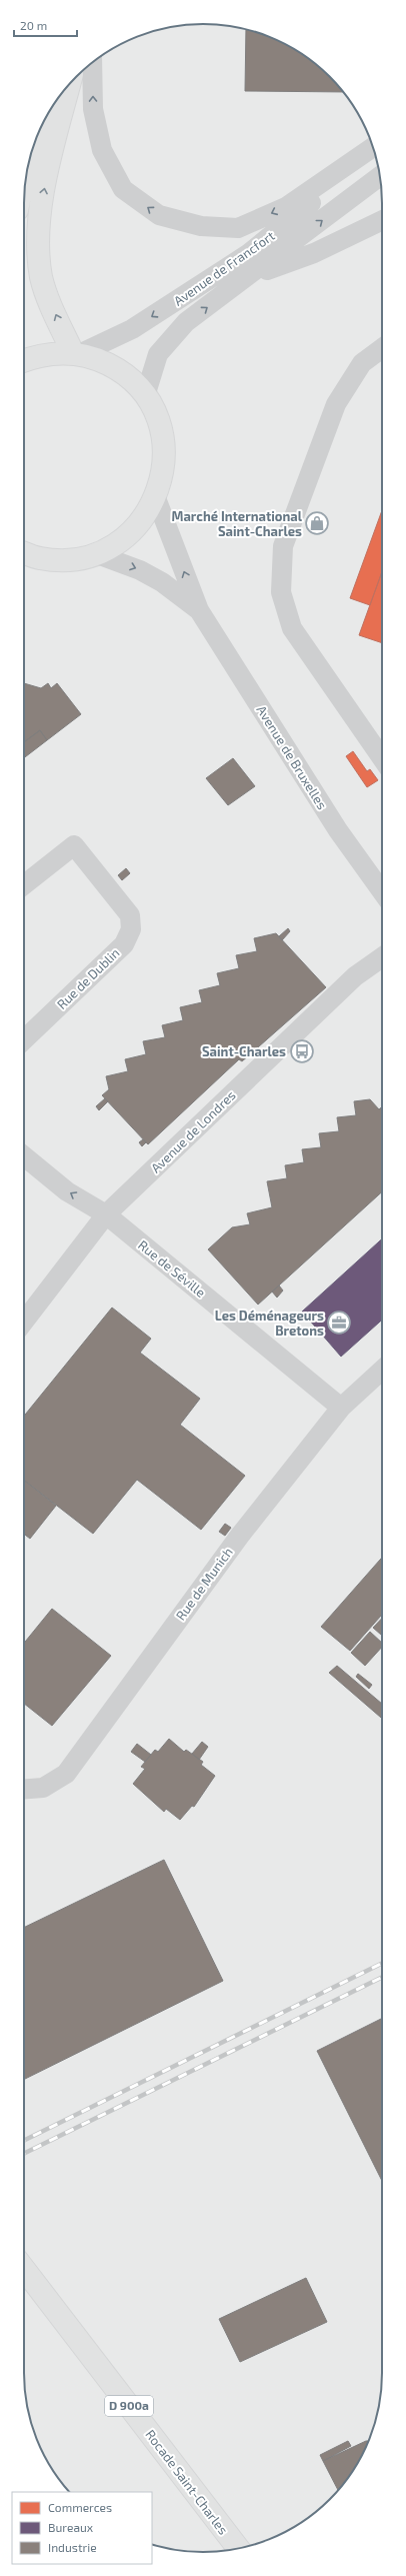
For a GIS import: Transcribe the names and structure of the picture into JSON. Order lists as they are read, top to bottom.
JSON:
{
  "streets": {
    "street": [
      "Avenue de Francfort",
      "Avenue de Bruxelles",
      "Rue de Dublin",
      "Avenue de Londres",
      "Rue de Séville",
      "Rue de Munich",
      "D 900a",
      "Rocade Saint-Charles"
    ]
  },
  "crossings": [
    ["Avenue de Londres", "Rue de Séville"],
    ["Rue de Séville", "Rue de Munich"]
  ],
  "places": {
    "shop": ["Marché International Saint-Charles"],
    "bus stop": ["Saint-Charles"],
    "office": ["Les Déménageurs Bretons"]
  },
  "legend": ["Commerces", "Bureaux", "Industrie"],
  "scale_bar": "20 m"
}
